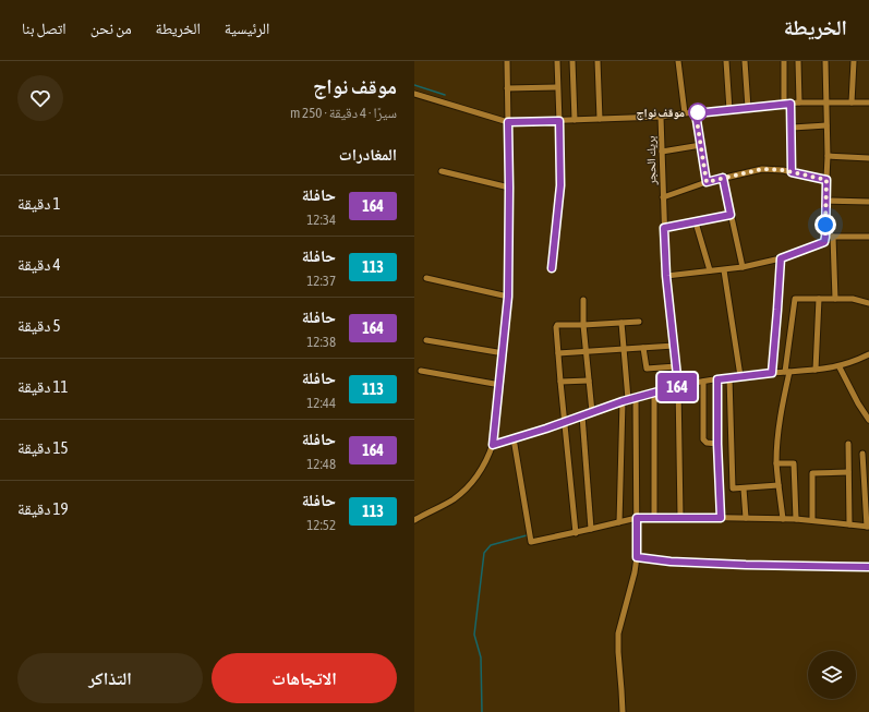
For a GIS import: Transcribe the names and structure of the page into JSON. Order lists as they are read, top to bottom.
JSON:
{
  "streets": {
    "street": ["بريك الحجر"]
  },
  "places": ["موقف نواج"],
  "lines": ["bus line 164"],
  "page": {
    "header": "الخريطة",
    "nav": [
      "الرئيسية",
      "الخريطة",
      "من نحن",
      "اتصل بنا"
    ],
    "on_map": "164",
    "heading": [
      ["موقف نواج", "سيرًا · 4 دقيقة · 250 m"],
      "المغادرات"
    ],
    "list": [
      {
        "mark": "164",
        "name": "حافلة",
        "note": "12:34",
        "value": "1 دقيقة"
      },
      {
        "mark": "113",
        "name": "حافلة",
        "note": "12:37",
        "value": "4 دقيقة"
      },
      {
        "mark": "164",
        "name": "حافلة",
        "note": "12:38",
        "value": "5 دقيقة"
      },
      {
        "mark": "113",
        "name": "حافلة",
        "note": "12:44",
        "value": "11 دقيقة"
      },
      {
        "mark": "164",
        "name": "حافلة",
        "note": "12:48",
        "value": "15 دقيقة"
      },
      {
        "mark": "113",
        "name": "حافلة",
        "note": "12:52",
        "value": "19 دقيقة"
      }
    ],
    "buttons": ["الاتجاهات", "التذاكر"]
  }
}
